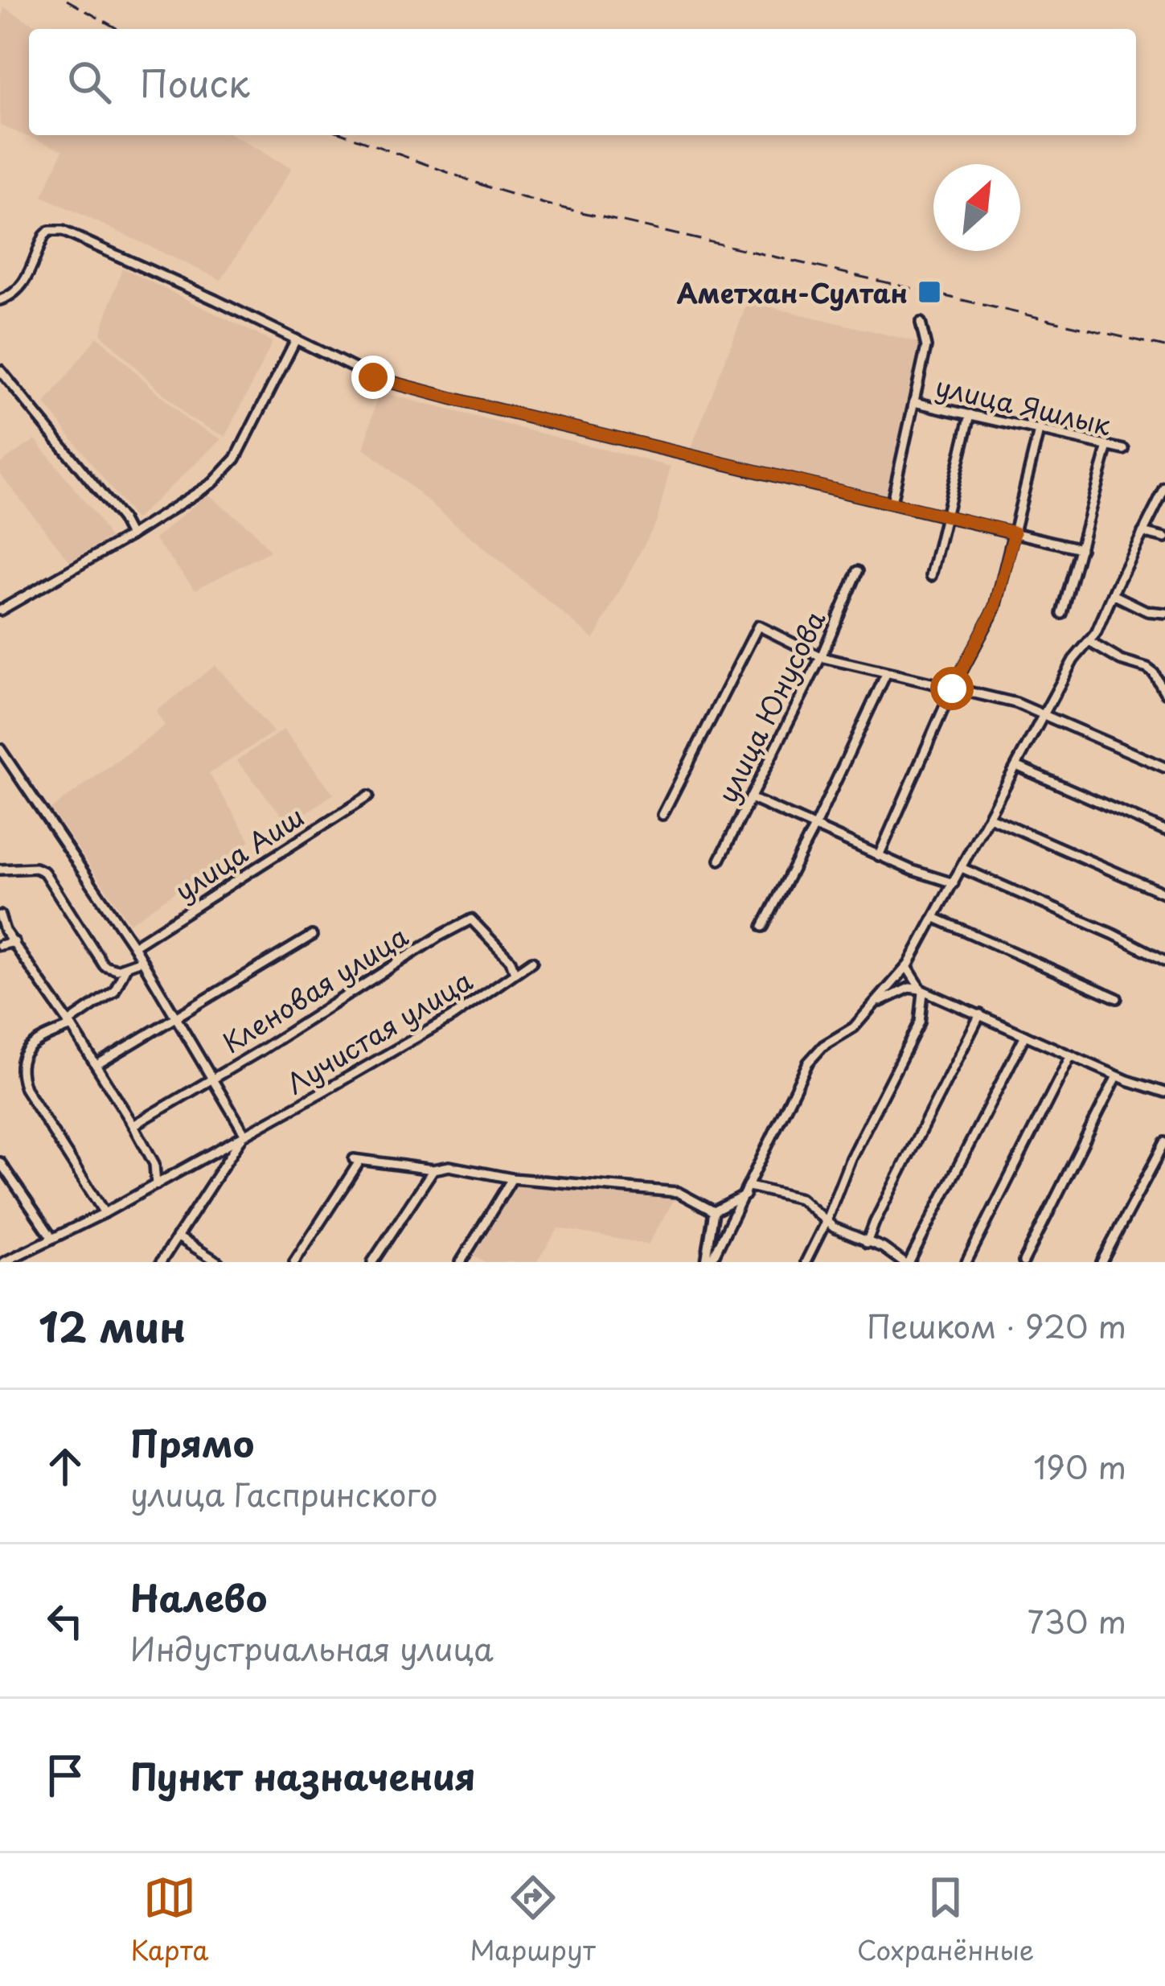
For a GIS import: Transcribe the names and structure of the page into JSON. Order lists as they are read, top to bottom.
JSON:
{
  "streets": {
    "street": [
      "улица Яшлык",
      "улица Юнусова",
      "улица Аиш",
      "Кленовая улица",
      "Лучистая улица"
    ]
  },
  "crossings": [
    ["Кленовая улица", "Лучистая улица"]
  ],
  "places": {
    "transit": ["Аметхан-Султан"]
  },
  "north": "top right",
  "page": {
    "search": "Поиск",
    "heading": ["12 мин", "Пешком · 920 m"],
    "list": [
      ["Прямо", "улица Гаспринского", "190 m"],
      ["Налево", "Индустриальная улица", "730 m"],
      "Пункт назначения"
    ],
    "nav": ["Карта", "Маршрут", "Сохранённые"]
  }
}
